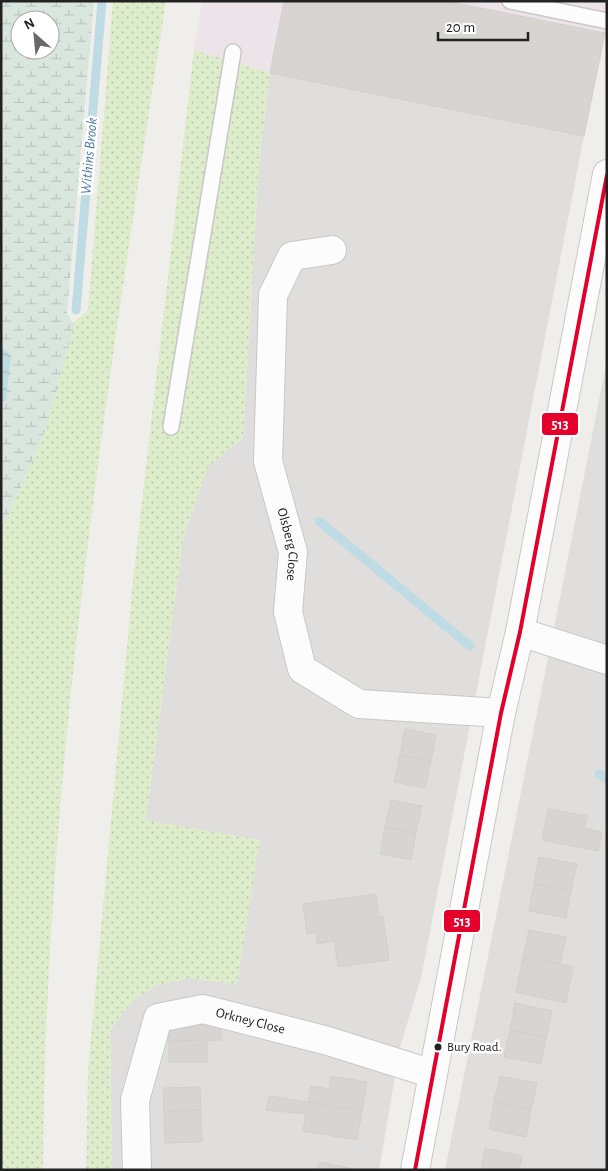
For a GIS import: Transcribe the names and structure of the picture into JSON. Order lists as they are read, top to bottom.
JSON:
{
  "streets": {
    "street": ["Olsberg Close", "Orkney Close"]
  },
  "water": ["Withins Brook"],
  "places": ["Bury Road."],
  "lines": ["transit line 513"],
  "scale_bar": "20 m",
  "north": "top left"
}
